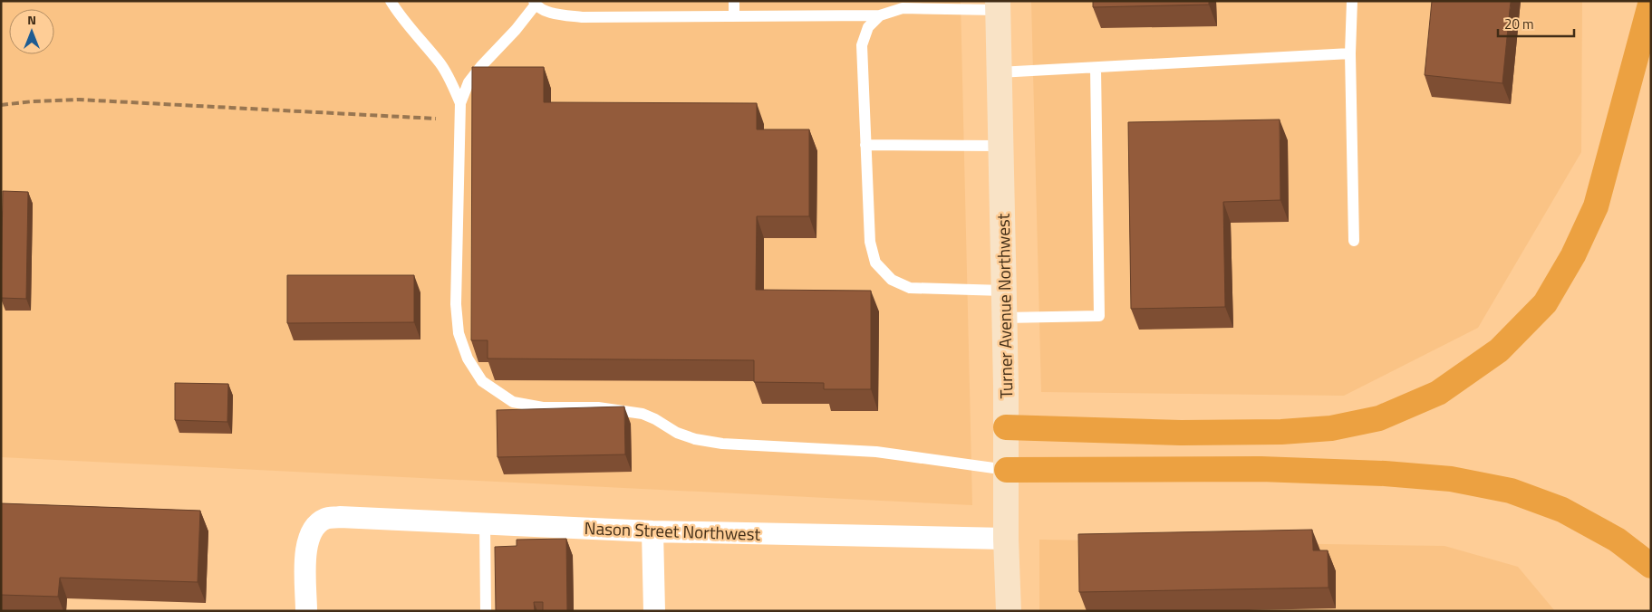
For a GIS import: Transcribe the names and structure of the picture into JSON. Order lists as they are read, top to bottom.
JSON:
{
  "streets": {
    "street": ["Turner Avenue Northwest", "Nason Street Northwest"]
  },
  "crossings": [
    ["Turner Avenue Northwest", "Nason Street Northwest"]
  ],
  "scale_bar": "20 m",
  "north": "top"
}
